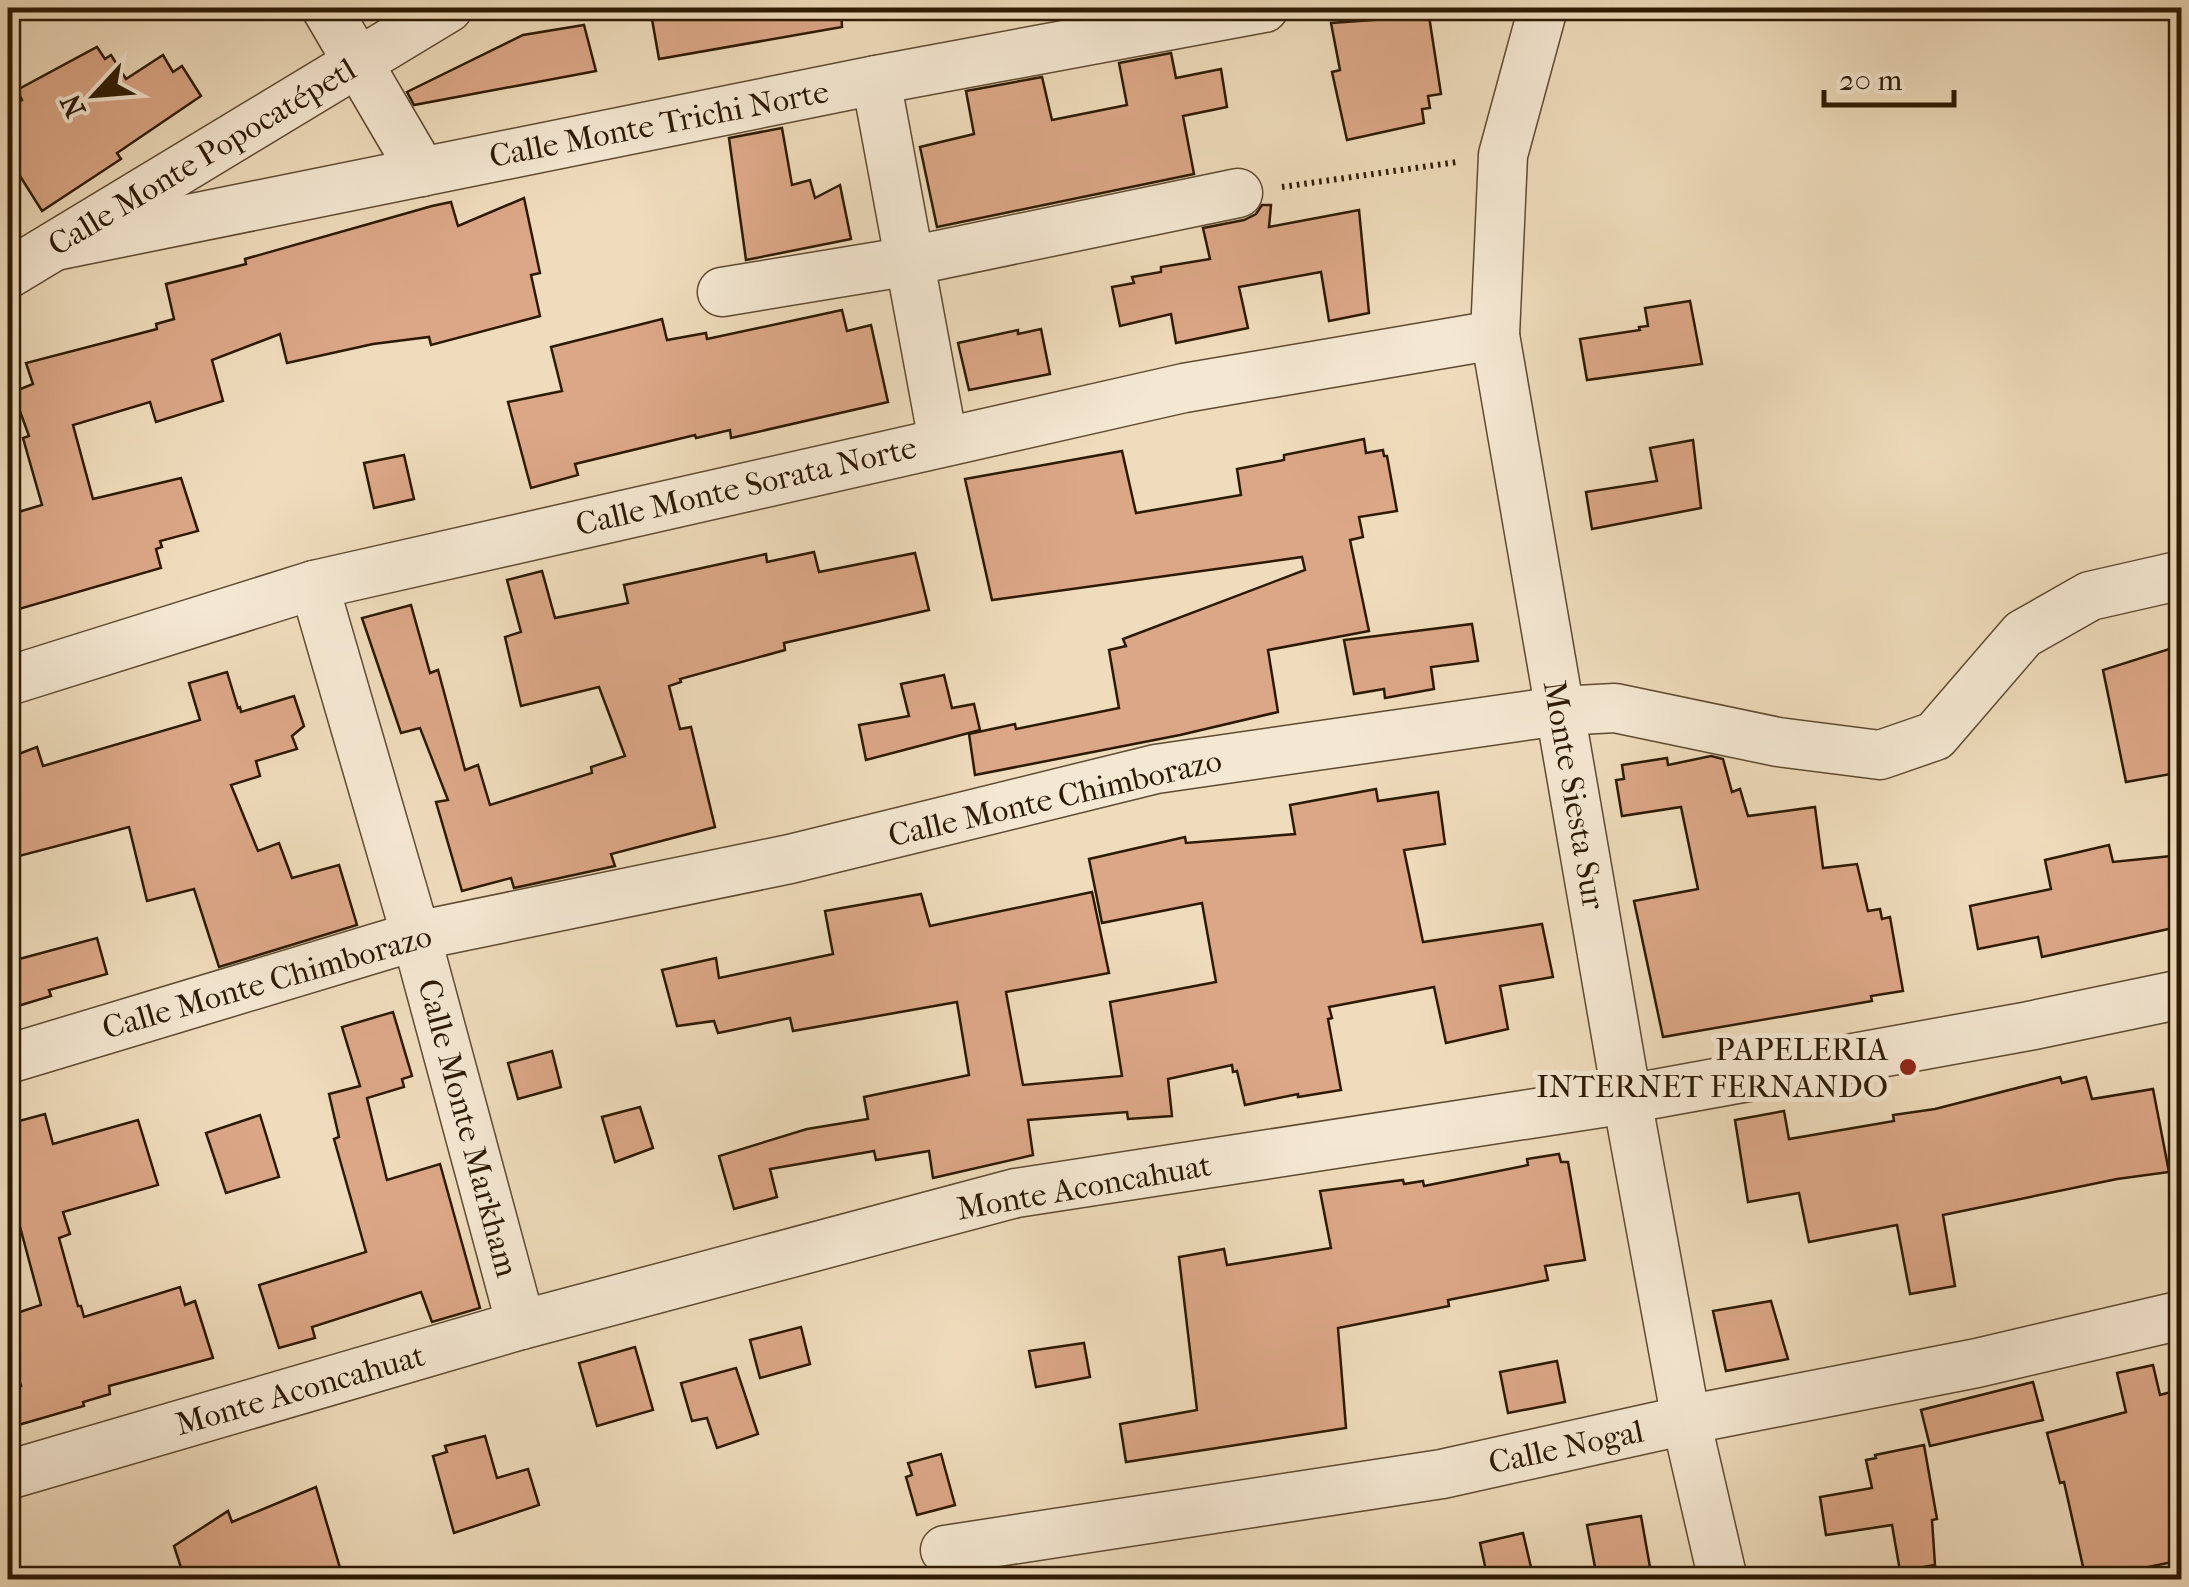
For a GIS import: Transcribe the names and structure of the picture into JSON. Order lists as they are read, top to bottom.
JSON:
{
  "streets": {
    "street": [
      "Calle Monte Trichi Norte",
      "Calle Monte Popocatépetl",
      "Calle Monte Sorata Norte",
      "Monte Siesta Sur",
      "Calle Monte Chimborazo",
      "Calle Monte Markham",
      "Monte Aconcahuat",
      "Calle Nogal"
    ]
  },
  "crossings": [
    ["Calle Monte Trichi Norte", "Calle Monte Popocatépetl"],
    ["Calle Monte Sorata Norte", "Monte Siesta Sur"],
    ["Calle Monte Sorata Norte", "Calle Monte Markham"],
    ["Monte Siesta Sur", "Calle Monte Chimborazo"],
    ["Monte Siesta Sur", "Monte Aconcahuat"],
    ["Monte Siesta Sur", "Calle Nogal"],
    ["Calle Monte Chimborazo", "Calle Monte Markham"],
    ["Calle Monte Markham", "Monte Aconcahuat"]
  ],
  "places": ["PAPELERIA INTERNET FERNANDO"],
  "scale_bar": "20 m",
  "north": "bottom left"
}
